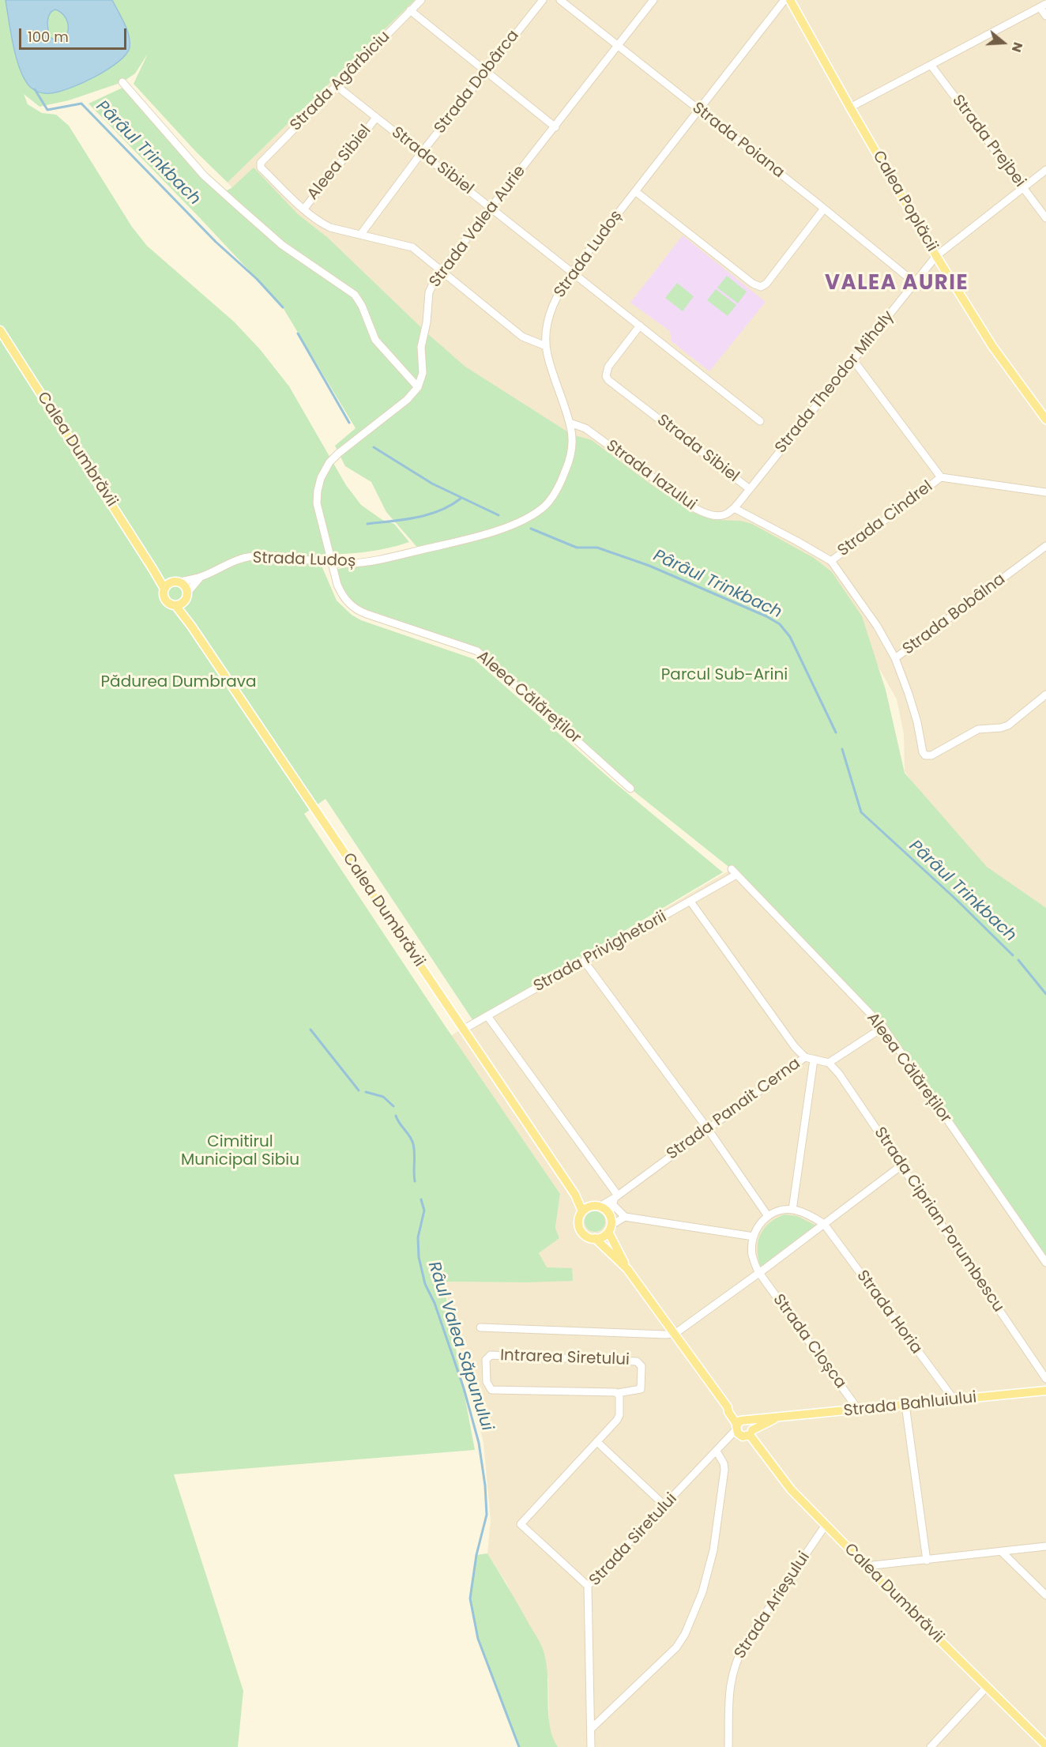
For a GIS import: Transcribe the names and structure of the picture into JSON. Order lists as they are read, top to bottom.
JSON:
{
  "streets": {
    "main road": ["Calea Poplăcii", "Calea Dumbrăvii", "Strada Bahluiului"],
    "street": [
      "Strada Agârbiciu",
      "Strada Dobârca",
      "Strada Poiana",
      "Strada Prejbei",
      "Strada Sibiel",
      "Aleea Sibiel",
      "Strada Valea Aurie",
      "Strada Ludoș",
      "Strada Theodor Mihaly",
      "Strada Iazului",
      "Strada Cindrel",
      "Strada Bobâlna",
      "Aleea Călăreților",
      "Strada Privighetorii",
      "Strada Panait Cerna",
      "Strada Ciprian Porumbescu",
      "Strada Horia",
      "Strada Cloșca",
      "Intrarea Siretului",
      "Strada Siretului",
      "Strada Arieșului"
    ]
  },
  "crossings": [
    ["Strada Agârbiciu", "Strada Sibiel"],
    ["Strada Agârbiciu", "Aleea Sibiel"],
    ["Strada Dobârca", "Strada Sibiel"],
    ["Strada Poiana", "Strada Valea Aurie"],
    ["Strada Poiana", "Strada Ludoș"],
    ["Strada Poiana", "Strada Theodor Mihaly"],
    ["Strada Prejbei", "Strada Theodor Mihaly"],
    ["Strada Sibiel", "Aleea Sibiel"],
    ["Strada Sibiel", "Strada Valea Aurie"],
    ["Strada Sibiel", "Strada Ludoș"],
    ["Strada Sibiel", "Strada Theodor Mihaly"],
    ["Calea Poplăcii", "Strada Theodor Mihaly"],
    ["Strada Ludoș", "Calea Dumbrăvii"],
    ["Strada Ludoș", "Strada Iazului"],
    ["Strada Ludoș", "Aleea Călăreților"],
    ["Strada Theodor Mihaly", "Strada Iazului"],
    ["Calea Dumbrăvii", "Strada Privighetorii"],
    ["Calea Dumbrăvii", "Strada Panait Cerna"],
    ["Calea Dumbrăvii", "Strada Bahluiului"],
    ["Calea Dumbrăvii", "Strada Siretului"],
    ["Calea Dumbrăvii", "Strada Arieșului"],
    ["Aleea Călăreților", "Strada Privighetorii"],
    ["Strada Panait Cerna", "Strada Ciprian Porumbescu"],
    ["Strada Horia", "Strada Bahluiului"],
    ["Strada Cloșca", "Strada Bahluiului"],
    ["Strada Bahluiului", "Strada Siretului"]
  ],
  "districts": ["VALEA AURIE"],
  "water": ["Pârâul Trinkbach", "Râul Valea Săpunului"],
  "parks": ["Parcul Sub-Arini", "Pădurea Dumbrava", "Cimitirul Municipal Sibiu"],
  "scale_bar": "100 m",
  "north": "right"
}
